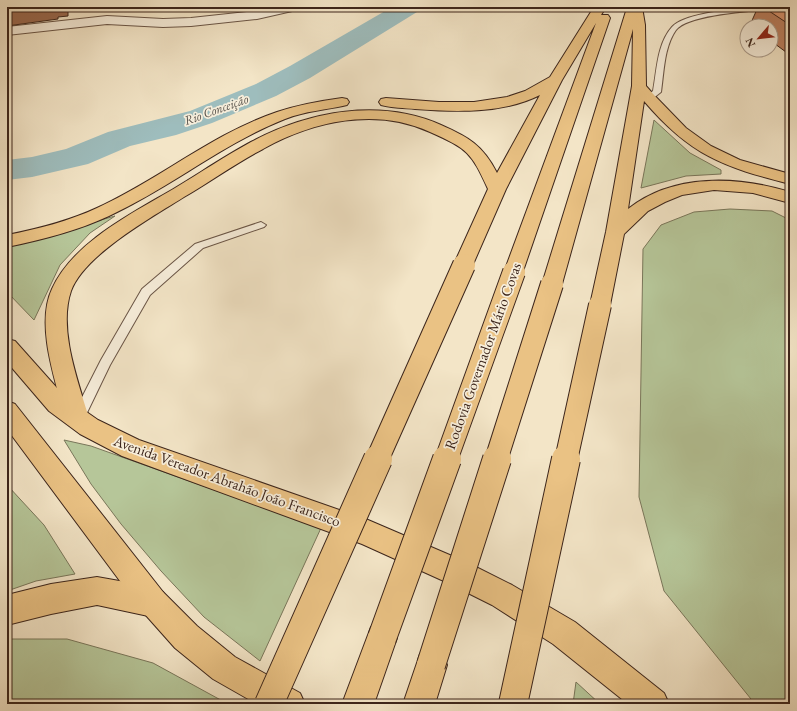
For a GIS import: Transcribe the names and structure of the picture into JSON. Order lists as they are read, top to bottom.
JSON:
{
  "streets": {
    "main road": ["Rodovia Governador Mário Covas", "Avenida Vereador Abrahão João Francisco"]
  },
  "water": ["Rio Conceição"],
  "north": "bottom left"
}
